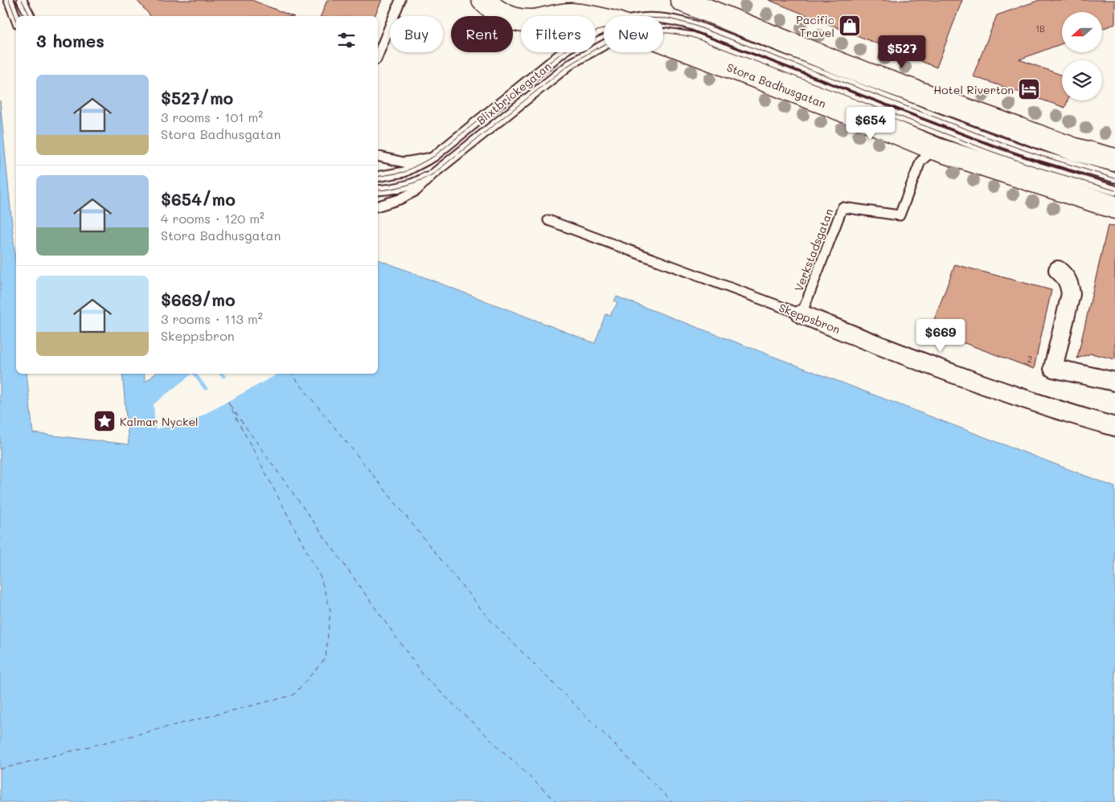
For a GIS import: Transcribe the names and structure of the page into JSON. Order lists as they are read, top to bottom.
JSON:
{
  "streets": {
    "street": ["Stora Badhusgatan", "Skeppsbron"],
    "lane": ["Blixtbrickegatan", "Verkstadsgatan"]
  },
  "crossings": [
    ["Stora Badhusgatan", "Verkstadsgatan"],
    ["Verkstadsgatan", "Skeppsbron"]
  ],
  "places": {
    "shop": ["Pacific Travel"],
    "hotel": ["Hotel Riverton"],
    "place": ["Kalmar Nyckel"]
  },
  "house_numbers": ["1B", "2"],
  "north": "left",
  "page": {
    "chip": [
      "Buy",
      "Rent",
      "Filters",
      "New"
    ],
    "heading": "3 homes",
    "price": ["$527", "$654", "$669"],
    "list": [
      {
        "name": "$527/mo",
        "note": "3 rooms · 101 m² · Stora Badhusgatan"
      },
      {
        "name": "$654/mo",
        "note": "4 rooms · 120 m² · Stora Badhusgatan"
      },
      {
        "name": "$669/mo",
        "note": "3 rooms · 113 m² · Skeppsbron"
      }
    ]
  }
}
